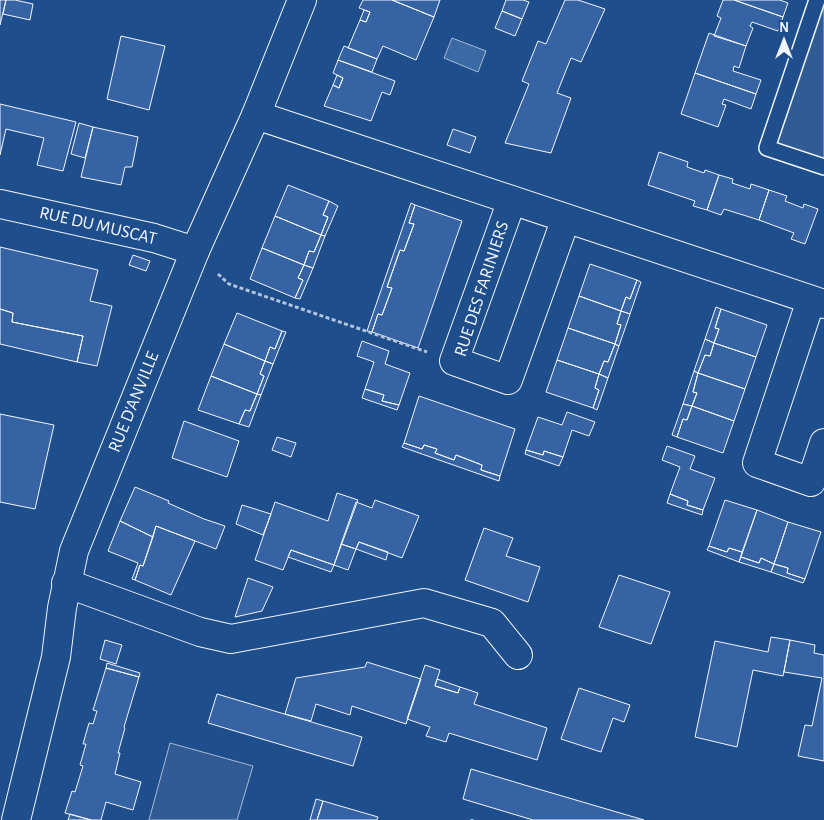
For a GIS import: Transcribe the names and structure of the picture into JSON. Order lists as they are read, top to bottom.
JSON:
{
  "streets": {
    "street": ["RUE DU MUSCAT", "RUE DES FARINIERS", "RUE D'ANVILLE"]
  },
  "crossings": [
    ["RUE DU MUSCAT", "RUE D'ANVILLE"],
    ["RUE DES FARINIERS", "RUE D'ANVILLE"]
  ],
  "north": "top"
}
